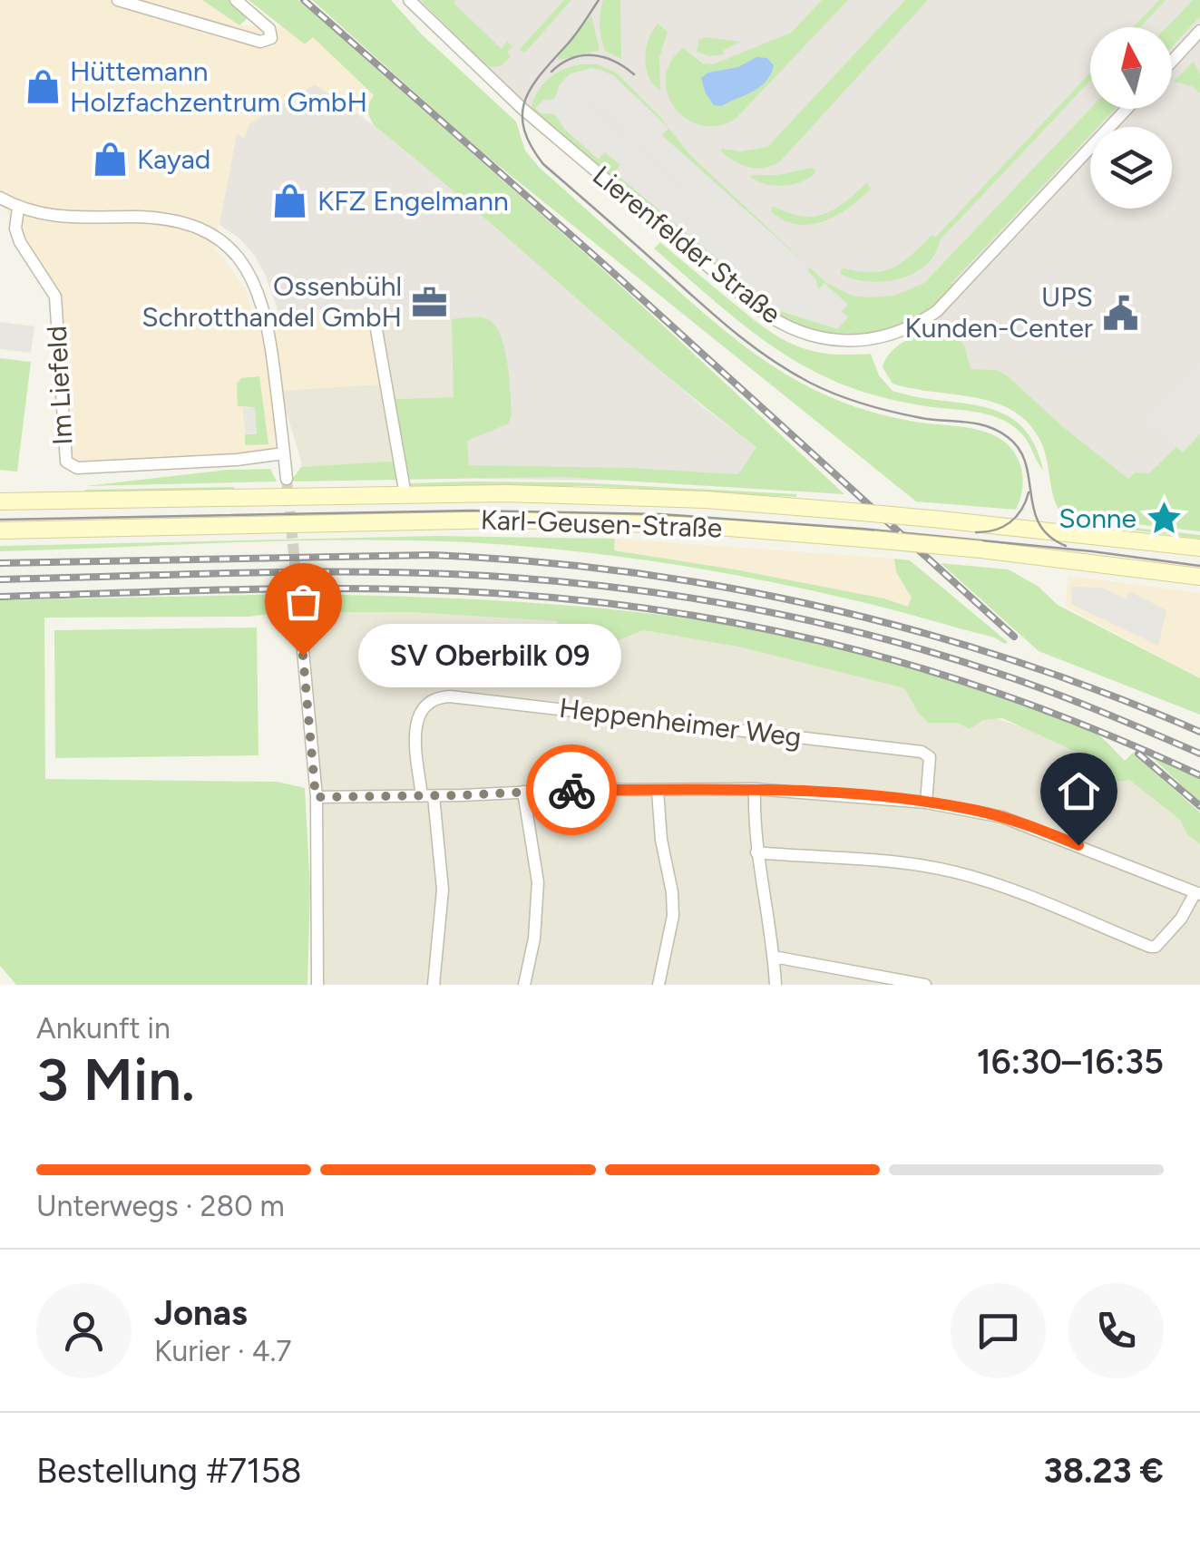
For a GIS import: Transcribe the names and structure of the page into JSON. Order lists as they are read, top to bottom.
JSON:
{
  "streets": {
    "main road": ["Karl-Geusen-Straße"],
    "street": ["Lierenfelder Straße", "Im Liefeld", "Heppenheimer Weg"]
  },
  "places": {
    "shop": ["Hüttemann Holzfachzentrum GmbH", "Kayad", "KFZ Engelmann"],
    "office": ["Ossenbühl Schrotthandel GmbH"],
    "public building": ["UPS Kunden-Center"],
    "place": ["Sonne"],
    "other": ["SV Oberbilk 09"]
  },
  "north": "top",
  "page": {
    "bubble": "SV Oberbilk 09",
    "heading": ["3 Min.", "Ankunft in", "16:30–16:35"],
    "panel": [
      "Jonas",
      "Kurier · 4.7",
      "Bestellung #7158",
      "38.23 €"
    ],
    "bar": "Unterwegs · 280 m"
  }
}
